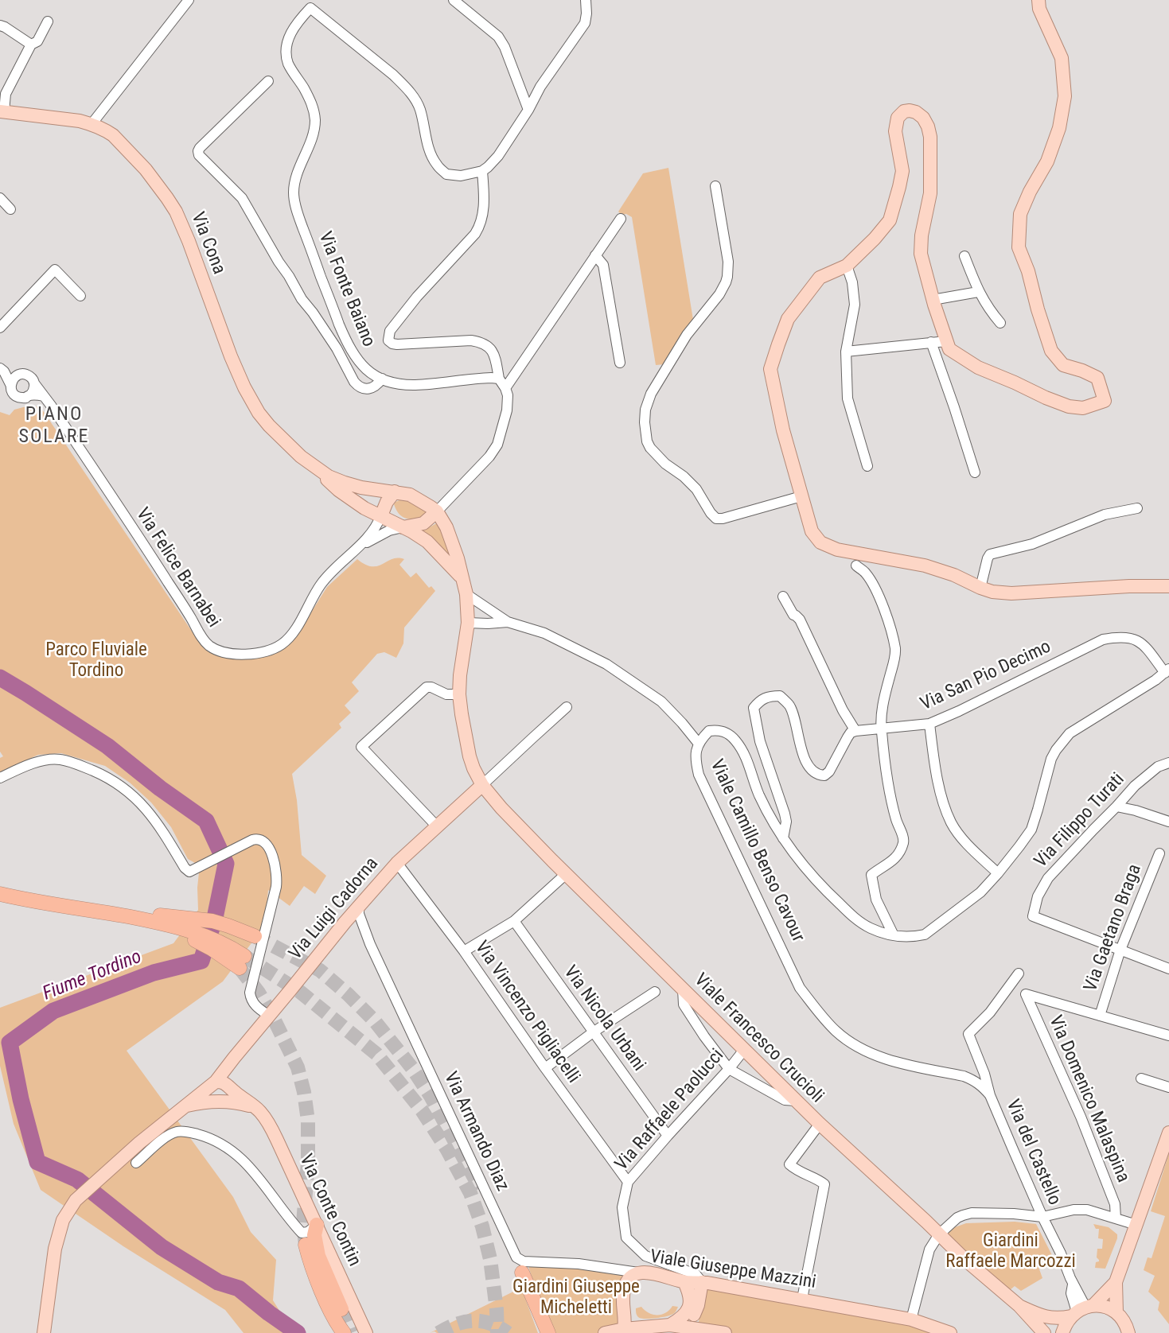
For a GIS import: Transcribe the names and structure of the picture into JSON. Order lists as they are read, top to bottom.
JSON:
{
  "streets": {
    "main road": [
      "Via Cona",
      "Via Luigi Cadorna",
      "Viale Francesco Crucioli",
      "Via Conte Contin",
      "Viale Giuseppe Mazzini"
    ],
    "street": [
      "Via Fonte Baiano",
      "Via Felice Barnabei",
      "Via San Pio Decimo",
      "Via Filippo Turati",
      "Viale Camillo Benso Cavour",
      "Via Gaetano Braga",
      "Via Vincenzo Pigliacelli",
      "Via Nicola Urbani",
      "Via Domenico Malaspina",
      "Via Raffaele Paolucci",
      "Via Armando Diaz",
      "Via del Castello"
    ]
  },
  "crossings": [
    ["Via Cona", "Via Felice Barnabei"],
    ["Via Cona", "Viale Francesco Crucioli"],
    ["Via San Pio Decimo", "Viale Camillo Benso Cavour"],
    ["Via Filippo Turati", "Via Gaetano Braga"],
    ["Viale Camillo Benso Cavour", "Via del Castello"],
    ["Via Luigi Cadorna", "Via Vincenzo Pigliacelli"],
    ["Via Luigi Cadorna", "Viale Francesco Crucioli"],
    ["Via Luigi Cadorna", "Via Armando Diaz"],
    ["Via Luigi Cadorna", "Via Conte Contin"],
    ["Via Gaetano Braga", "Via Domenico Malaspina"],
    ["Via Vincenzo Pigliacelli", "Via Raffaele Paolucci"],
    ["Via Nicola Urbani", "Via Raffaele Paolucci"],
    ["Viale Francesco Crucioli", "Via Raffaele Paolucci"],
    ["Viale Francesco Crucioli", "Via del Castello"],
    ["Via Raffaele Paolucci", "Viale Giuseppe Mazzini"],
    ["Via Armando Diaz", "Viale Giuseppe Mazzini"]
  ],
  "districts": ["PIANO SOLARE"],
  "water": ["Fiume Tordino"],
  "parks": ["Parco Fluviale Tordino", "Giardini Raffaele Marcozzi", "Giardini Giuseppe Micheletti"]
}
